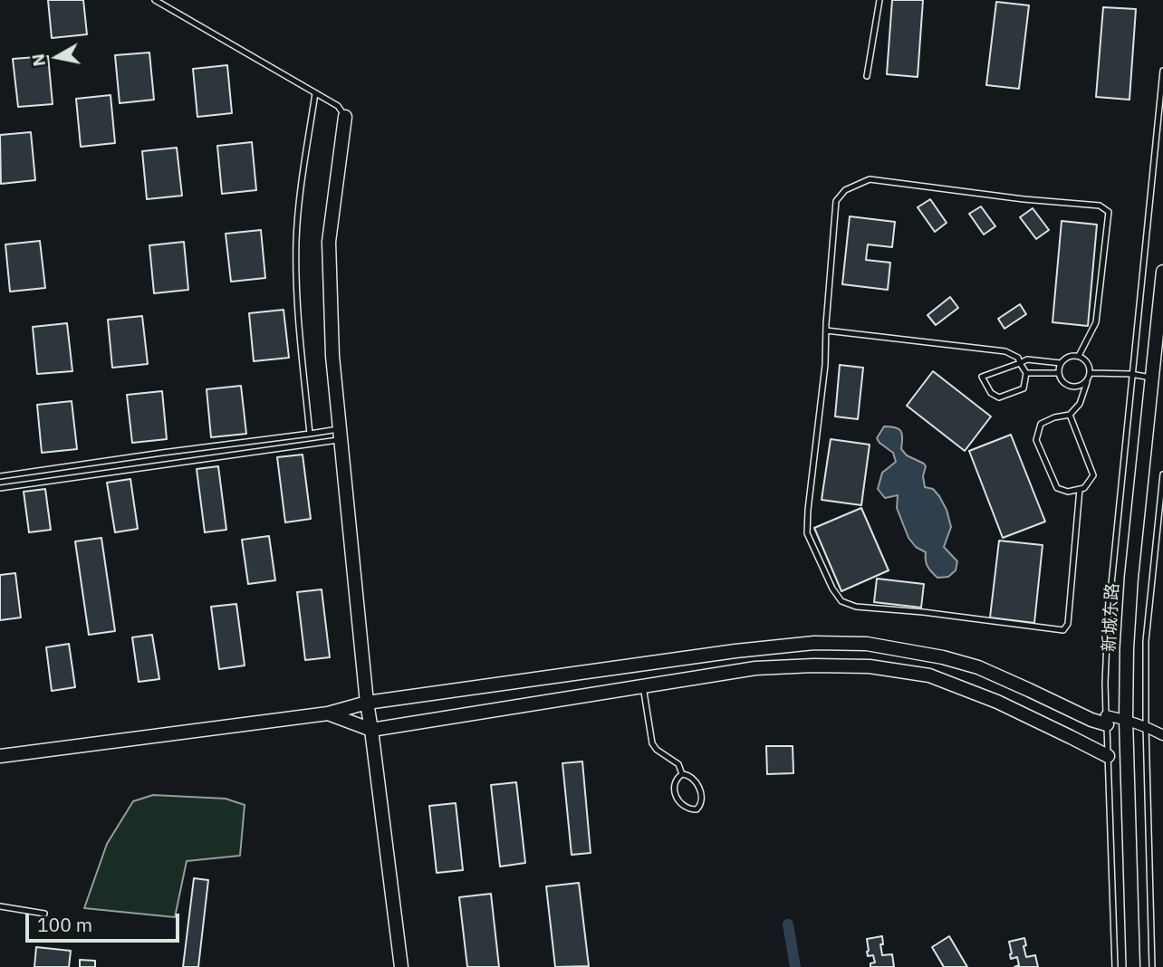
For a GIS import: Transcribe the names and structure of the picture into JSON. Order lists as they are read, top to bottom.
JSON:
{
  "streets": {
    "main road": ["新城东路"]
  },
  "scale_bar": "100 m",
  "north": "left"
}
